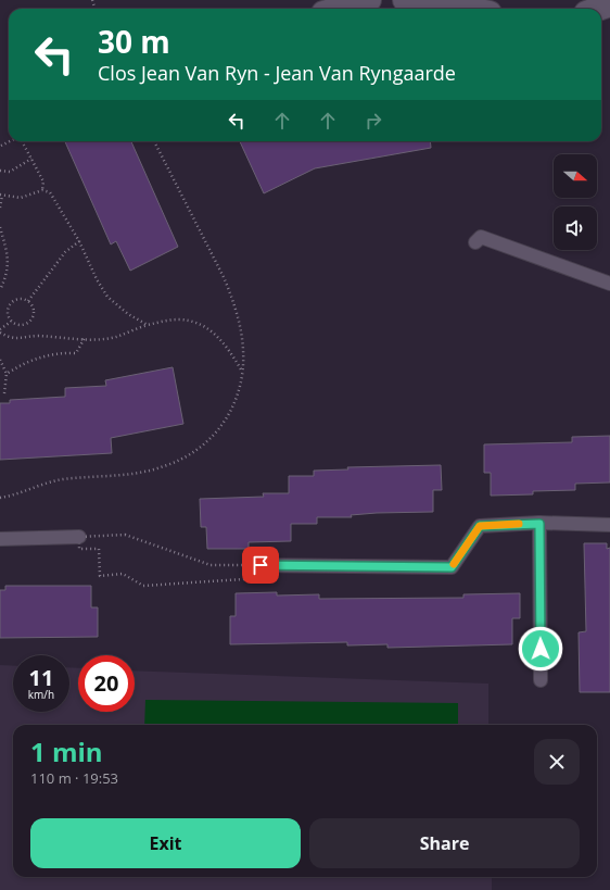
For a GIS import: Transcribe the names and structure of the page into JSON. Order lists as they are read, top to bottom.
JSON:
{
  "north": "right",
  "page": {
    "turn": ["30 m", "Clos Jean Van Ryn - Jean Van Ryngaarde"],
    "speed": "11 km/h",
    "limit": "20",
    "heading": ["1 min", "110 m · 19:53"],
    "buttons": ["Exit", "Share"]
  }
}
